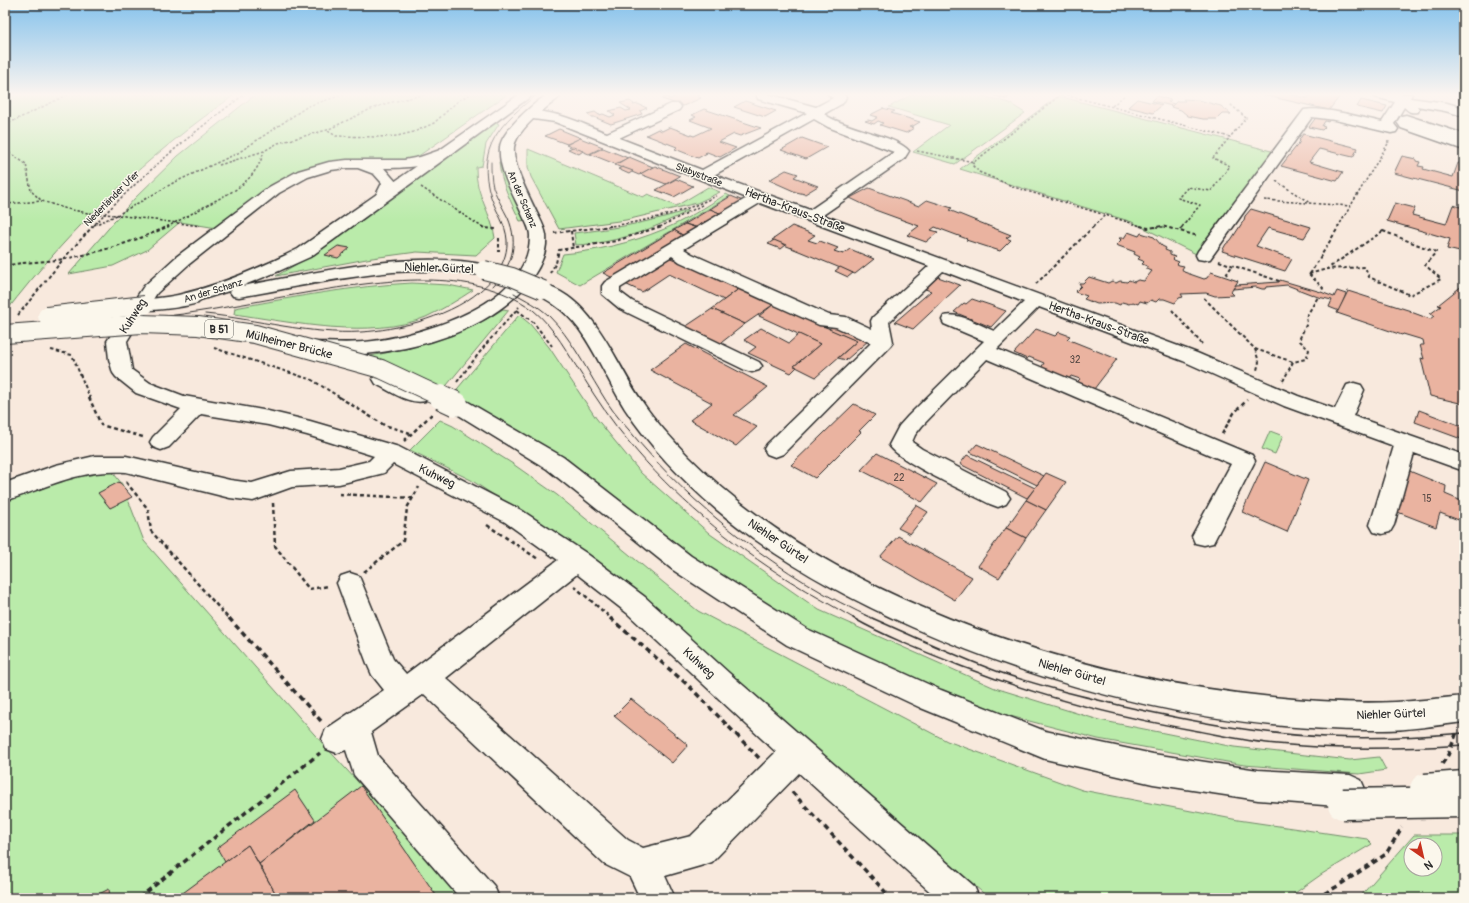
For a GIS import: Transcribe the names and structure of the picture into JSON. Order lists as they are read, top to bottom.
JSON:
{
  "streets": {
    "main road": [
      "Slabystraße",
      "An der Schanz",
      "Hertha-Kraus-Straße",
      "Niehler Gürtel",
      "Kuhweg",
      "B 51",
      "Mülheimer Brücke"
    ],
    "path": ["Niederländer Ufer"]
  },
  "crossings": [
    ["Slabystraße", "Hertha-Kraus-Straße"],
    ["Niederländer Ufer", "Niehler Gürtel"],
    ["Niederländer Ufer", "B 51"],
    ["Niederländer Ufer", "Mülheimer Brücke"],
    ["An der Schanz", "Niehler Gürtel"],
    ["An der Schanz", "Kuhweg"],
    ["An der Schanz", "Mülheimer Brücke"],
    ["Niehler Gürtel", "B 51"],
    ["Niehler Gürtel", "Mülheimer Brücke"],
    ["B 51", "Mülheimer Brücke"]
  ],
  "house_numbers": ["32", "22", "15"],
  "north": "bottom right"
}
